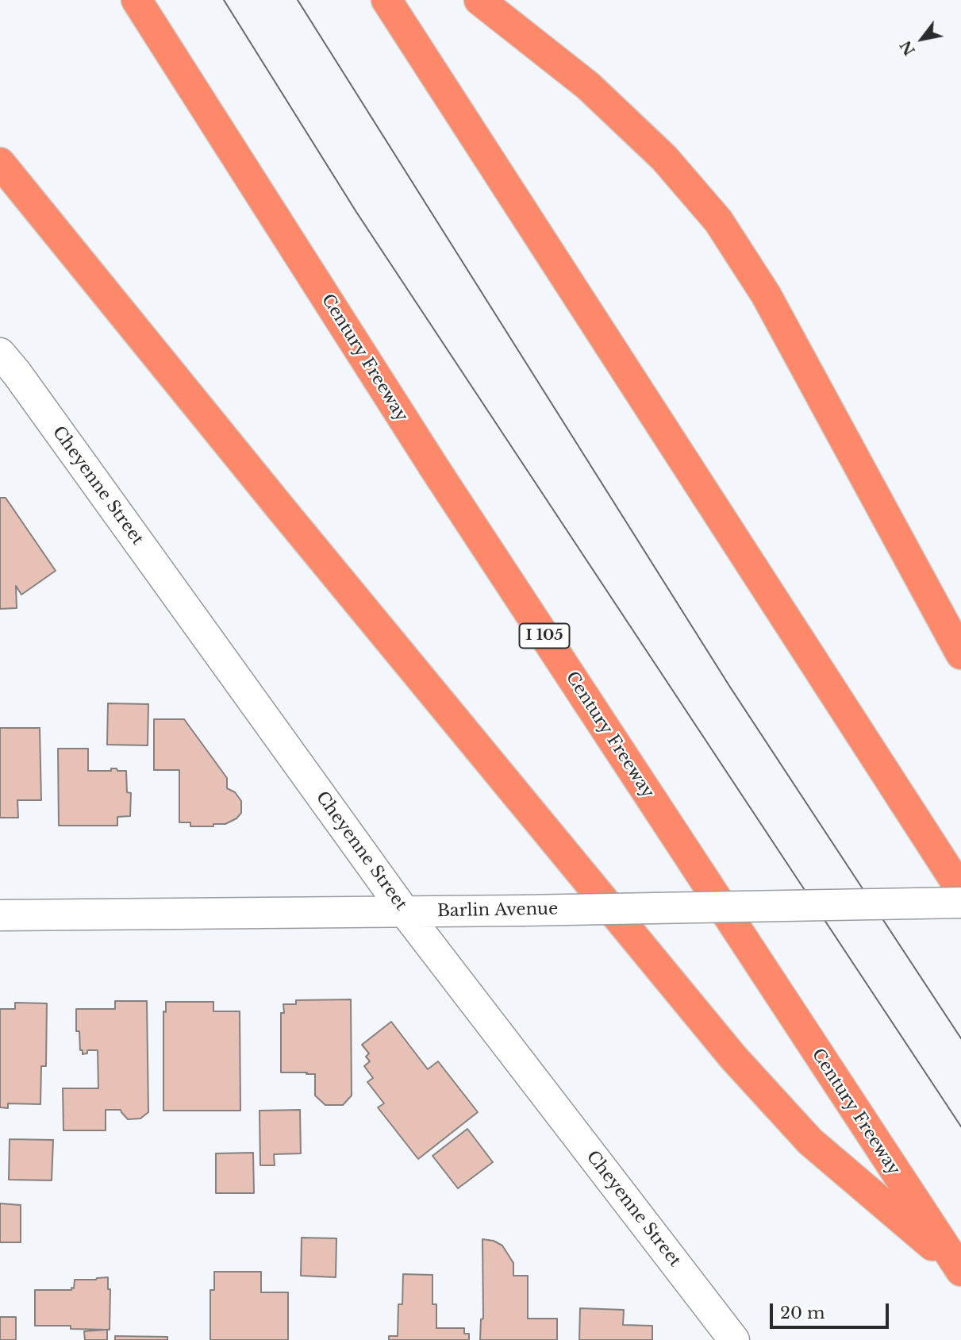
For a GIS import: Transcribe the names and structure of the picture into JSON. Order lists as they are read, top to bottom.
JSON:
{
  "streets": {
    "highway": ["Century Freeway", "I 105"],
    "street": ["Cheyenne Street", "Barlin Avenue"]
  },
  "crossings": [
    ["Cheyenne Street", "Barlin Avenue"]
  ],
  "scale_bar": "20 m",
  "north": "bottom left"
}
